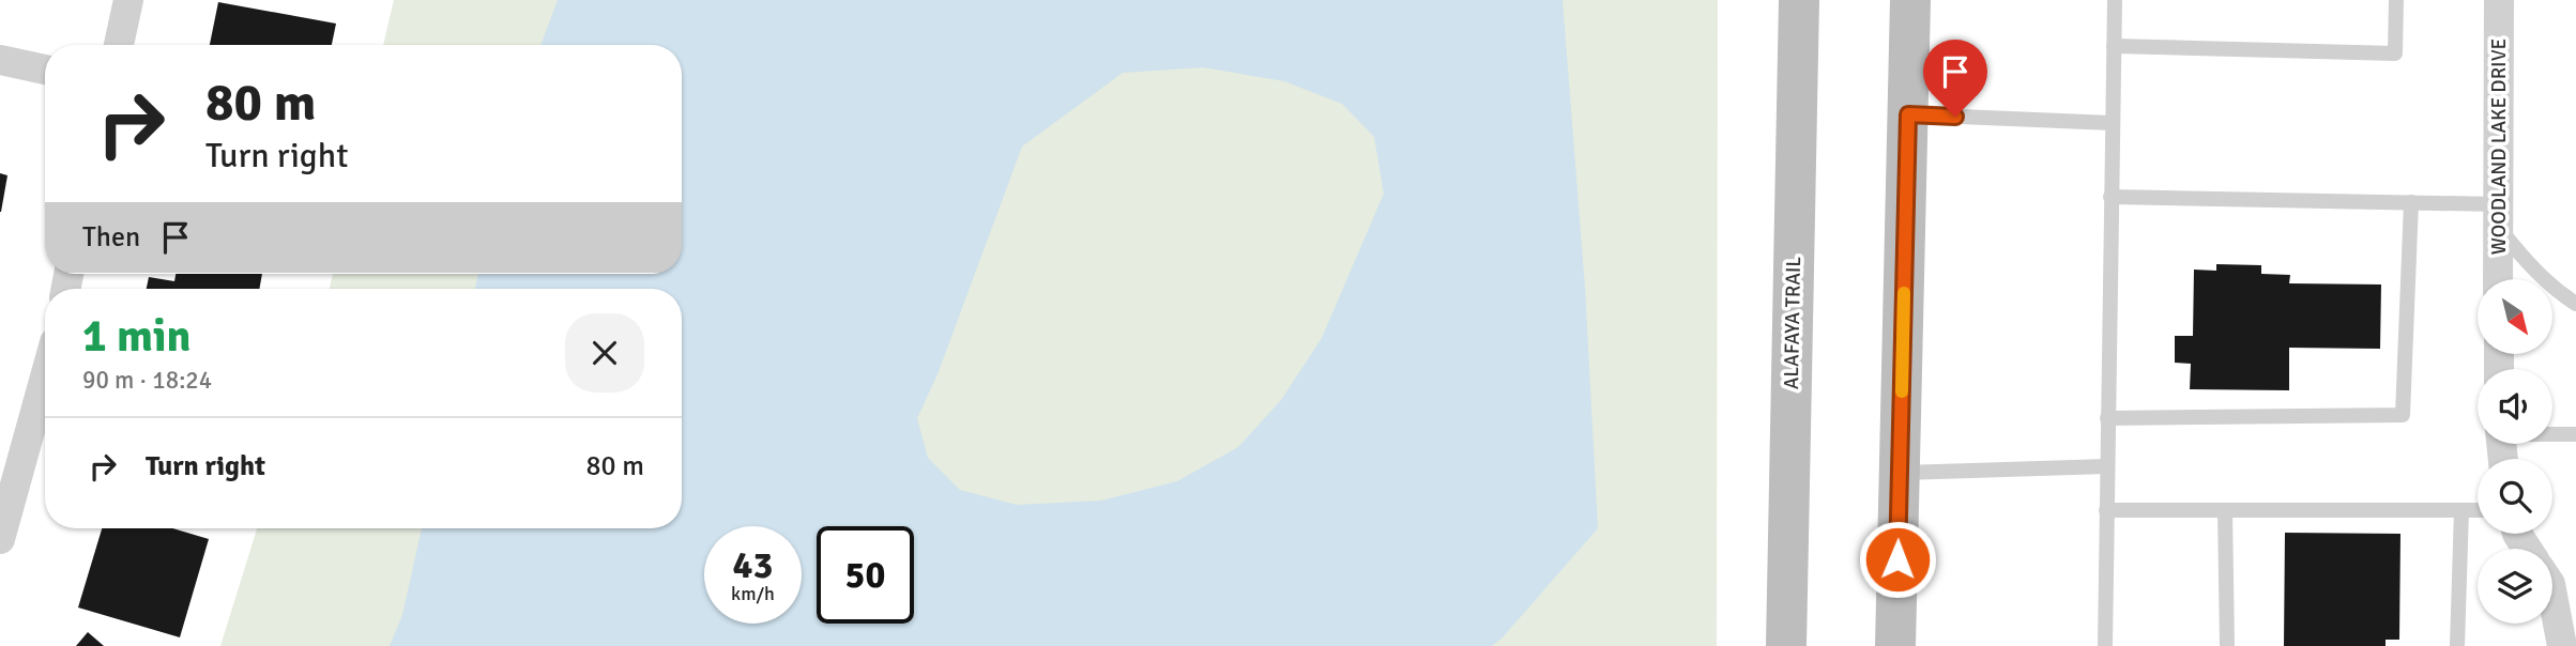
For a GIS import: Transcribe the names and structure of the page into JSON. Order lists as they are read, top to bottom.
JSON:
{
  "streets": {
    "main road": ["ALAFAYA TRAIL"],
    "street": ["WOODLAND LAKE DRIVE"]
  },
  "north": "bottom right",
  "page": {
    "turn": ["80 m", "Turn right"],
    "then": "Then",
    "heading": ["1 min", "90 m · 18:24"],
    "list": [
      {
        "name": "Turn right",
        "value": "80 m"
      }
    ],
    "speed": "43 km/h",
    "limit": "50"
  }
}
